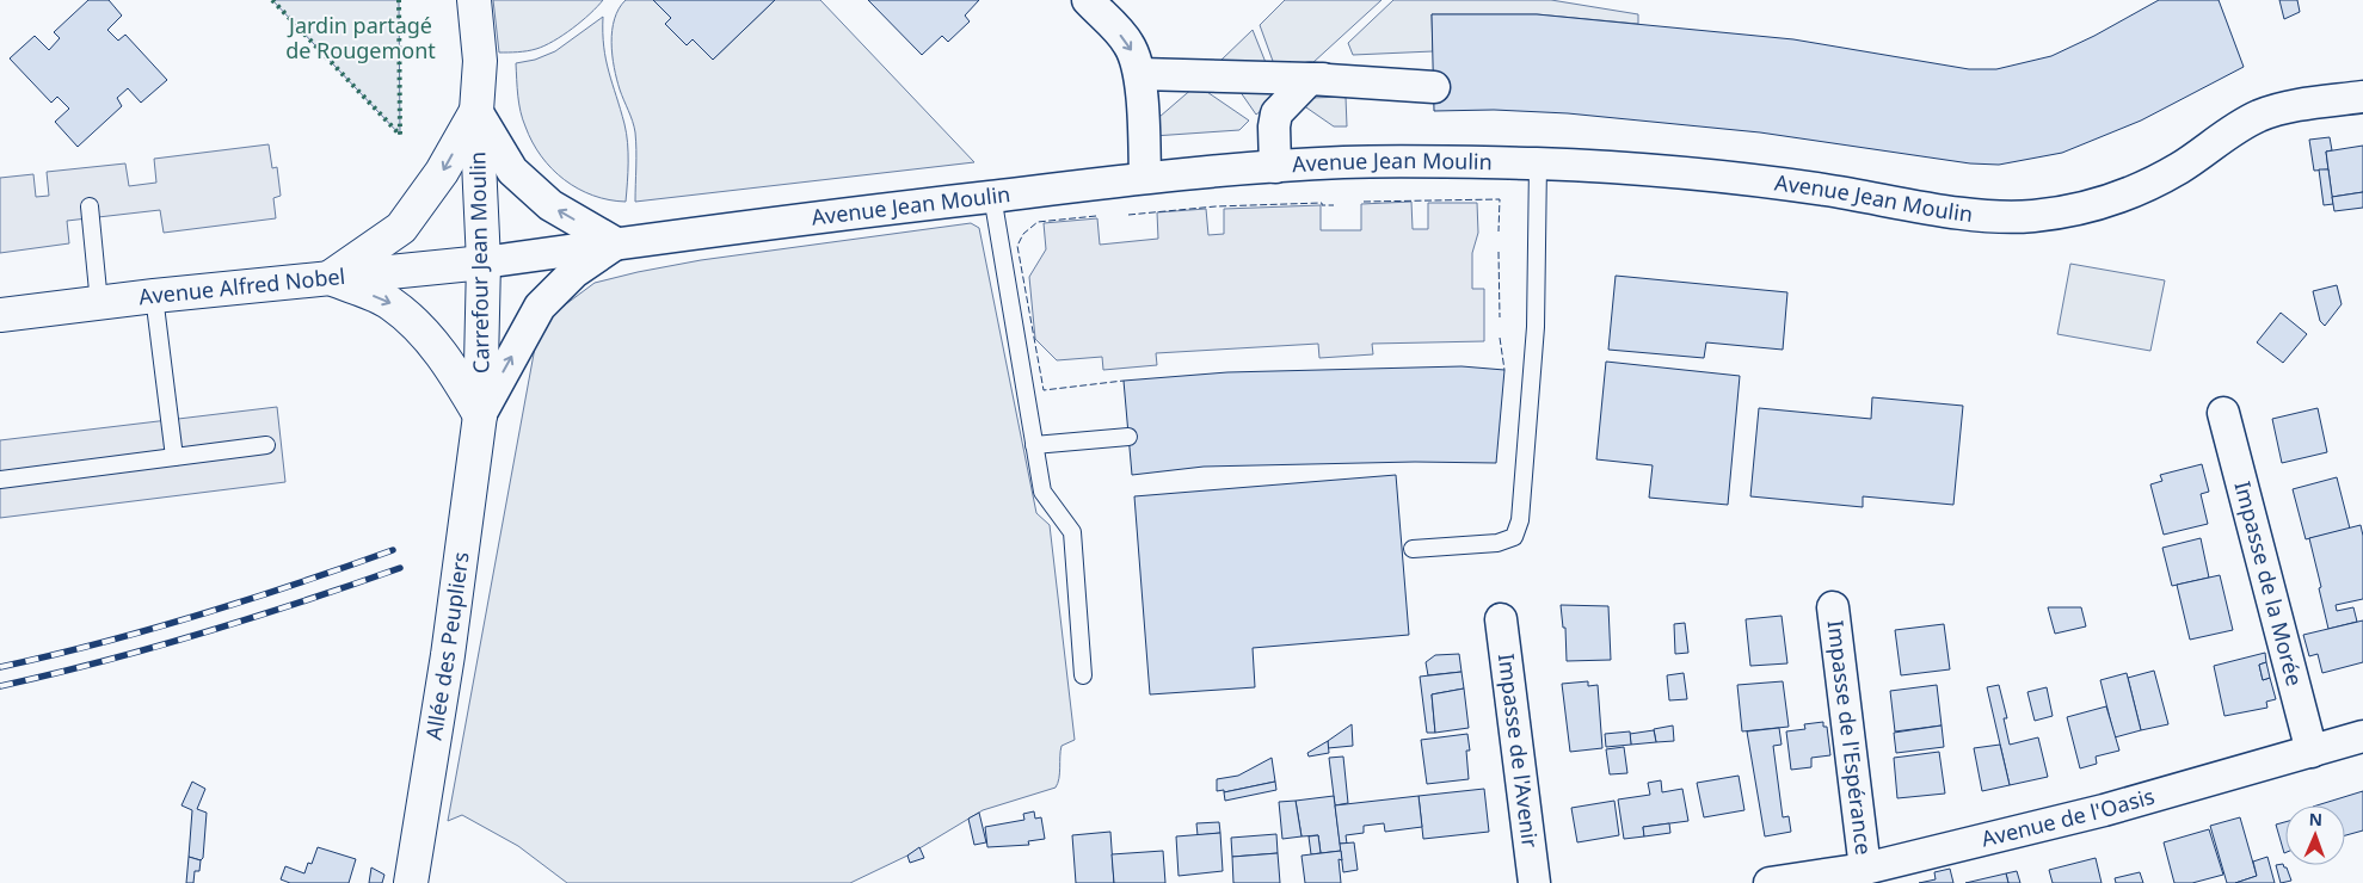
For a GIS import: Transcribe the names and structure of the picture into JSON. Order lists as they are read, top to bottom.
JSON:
{
  "streets": {
    "street": [
      "Avenue Jean Moulin",
      "Carrefour Jean Moulin",
      "Avenue Alfred Nobel",
      "Impasse de la Morée",
      "Allée des Peupliers",
      "Impasse de l'Espérance",
      "Impasse de l'Avenir",
      "Avenue de l'Oasis"
    ]
  },
  "crossings": [
    ["Avenue Jean Moulin", "Carrefour Jean Moulin"],
    ["Avenue Jean Moulin", "Avenue Alfred Nobel"],
    ["Carrefour Jean Moulin", "Avenue Alfred Nobel"],
    ["Carrefour Jean Moulin", "Allée des Peupliers"],
    ["Impasse de la Morée", "Avenue de l'Oasis"],
    ["Impasse de l'Espérance", "Avenue de l'Oasis"]
  ],
  "parks": ["Jardin partagé de Rougemont"],
  "north": "top"
}
